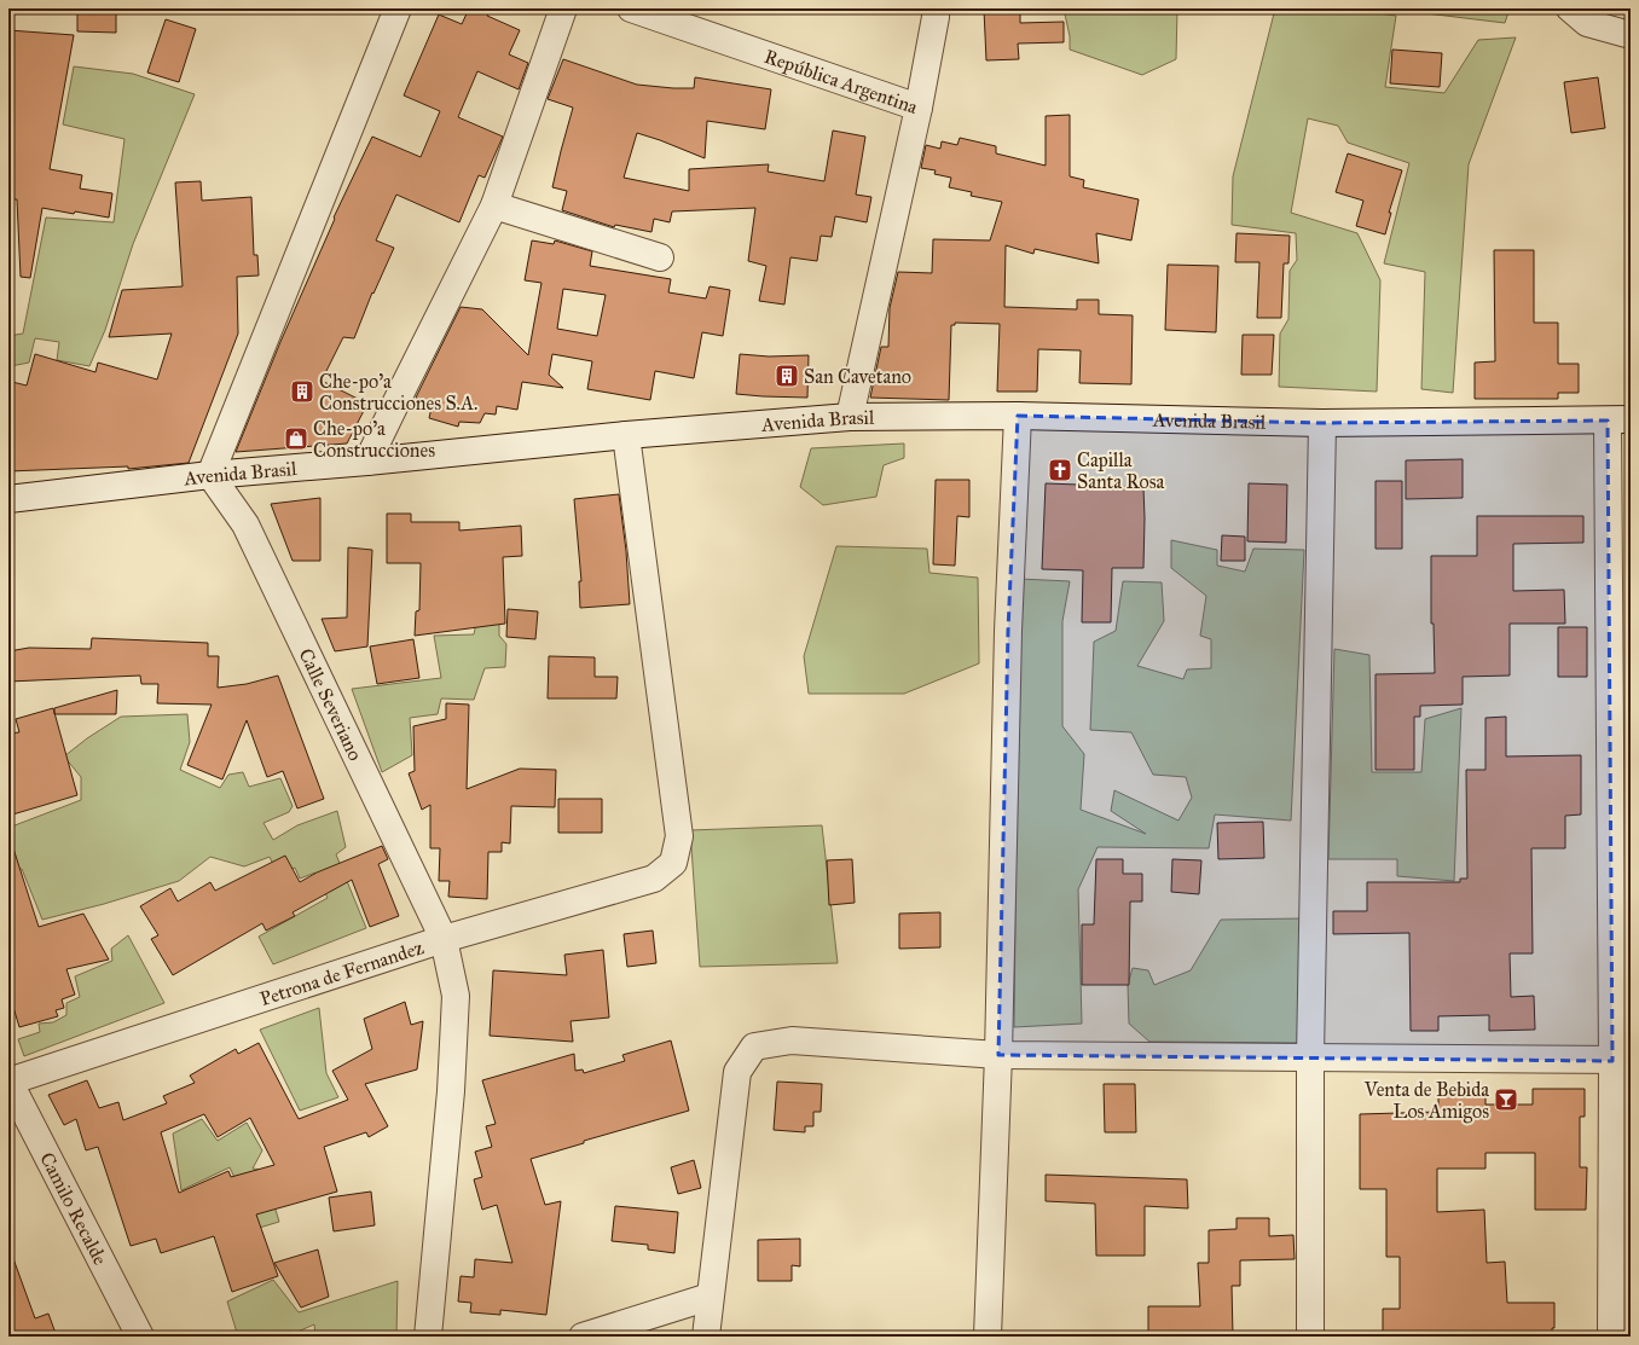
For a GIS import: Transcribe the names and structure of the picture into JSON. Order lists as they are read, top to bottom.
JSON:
{
  "streets": {
    "street": [
      "República Argentina",
      "Avenida Brasil",
      "Calle Severiano",
      "Petrona de Fernandez",
      "Camilo Recalde"
    ]
  },
  "crossings": [
    ["República Argentina", "Avenida Brasil"],
    ["Avenida Brasil", "Calle Severiano"],
    ["Avenida Brasil", "Petrona de Fernandez"],
    ["Calle Severiano", "Petrona de Fernandez"],
    ["Petrona de Fernandez", "Camilo Recalde"]
  ],
  "places": {
    "building": ["San Cavetano", "Che-po'a Construcciones S.A."],
    "shop": ["Che-po'a Construcciones"],
    "church": ["Capilla Santa Rosa"],
    "bar": ["Venta de Bebida Los Amigos"]
  }
}
